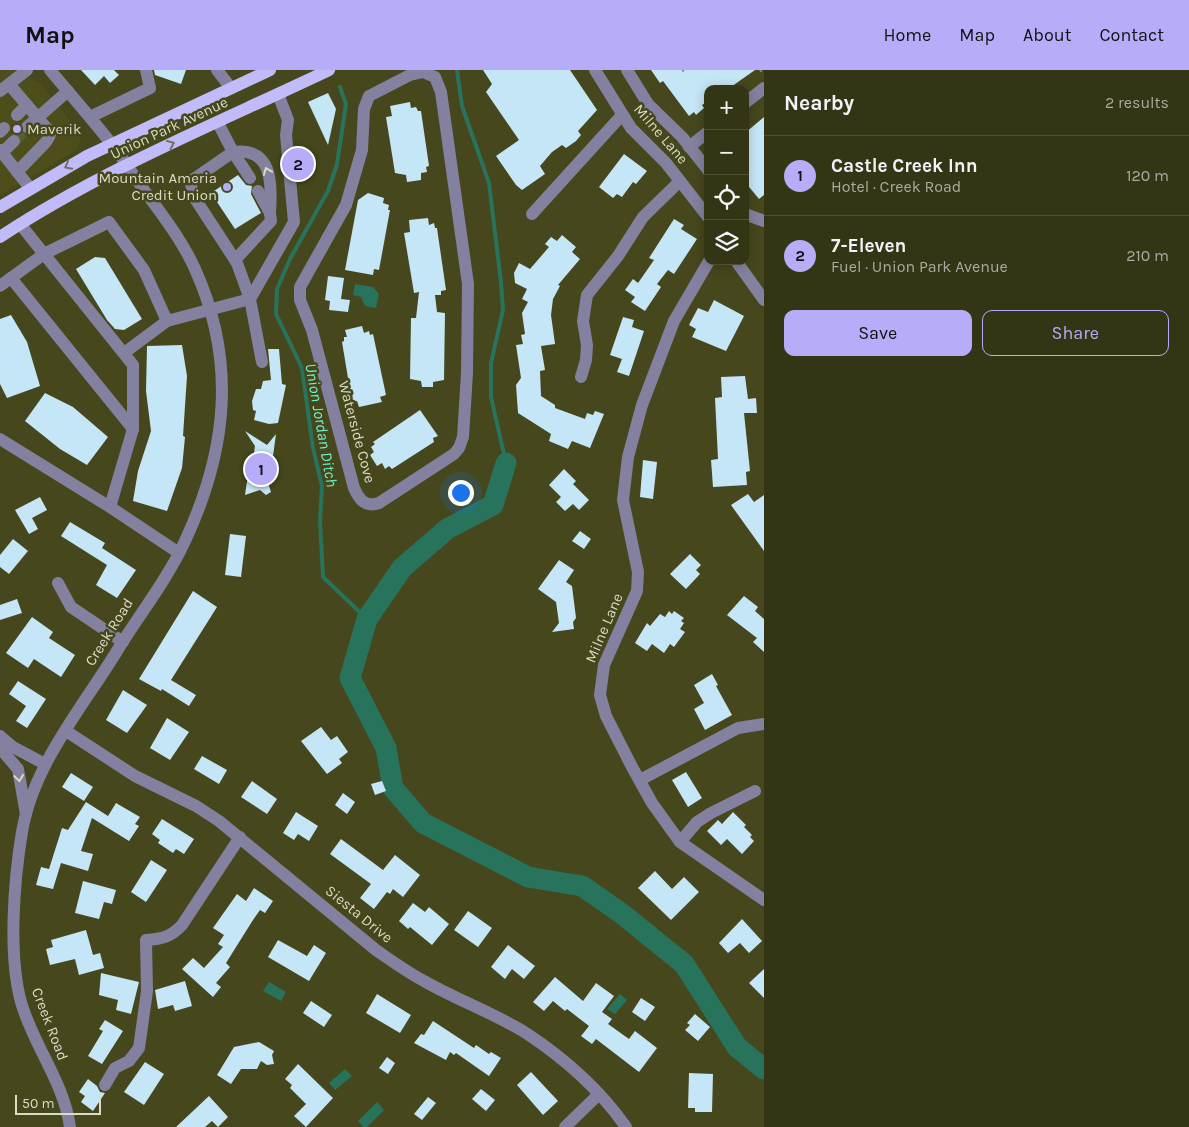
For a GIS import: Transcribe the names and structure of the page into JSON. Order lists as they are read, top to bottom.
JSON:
{
  "streets": {
    "main road": ["Union Park Avenue"],
    "street": [
      "Milne Lane",
      "Waterside Cove",
      "Creek Road",
      "Siesta Drive"
    ]
  },
  "crossings": [
    ["Union Park Avenue", "Creek Road"],
    ["Creek Road", "Siesta Drive"]
  ],
  "water": ["Union Jordan Ditch"],
  "places": ["Maverik", "Mountain Ameria Credit Union"],
  "scale_bar": "50 m",
  "page": {
    "header": "Map",
    "nav": [
      "Home",
      "Map",
      "About",
      "Contact"
    ],
    "heading": ["Nearby", "2 results"],
    "map_buttons": ["+", "−"],
    "list": [
      {
        "mark": "1",
        "name": "Castle Creek Inn",
        "note": "Hotel · Creek Road",
        "value": "120 m"
      },
      {
        "mark": "2",
        "name": "7-Eleven",
        "note": "Fuel · Union Park Avenue",
        "value": "210 m"
      }
    ],
    "pins": ["2", "1"],
    "buttons": ["Save", "Share"],
    "scale": "50 m"
  }
}
